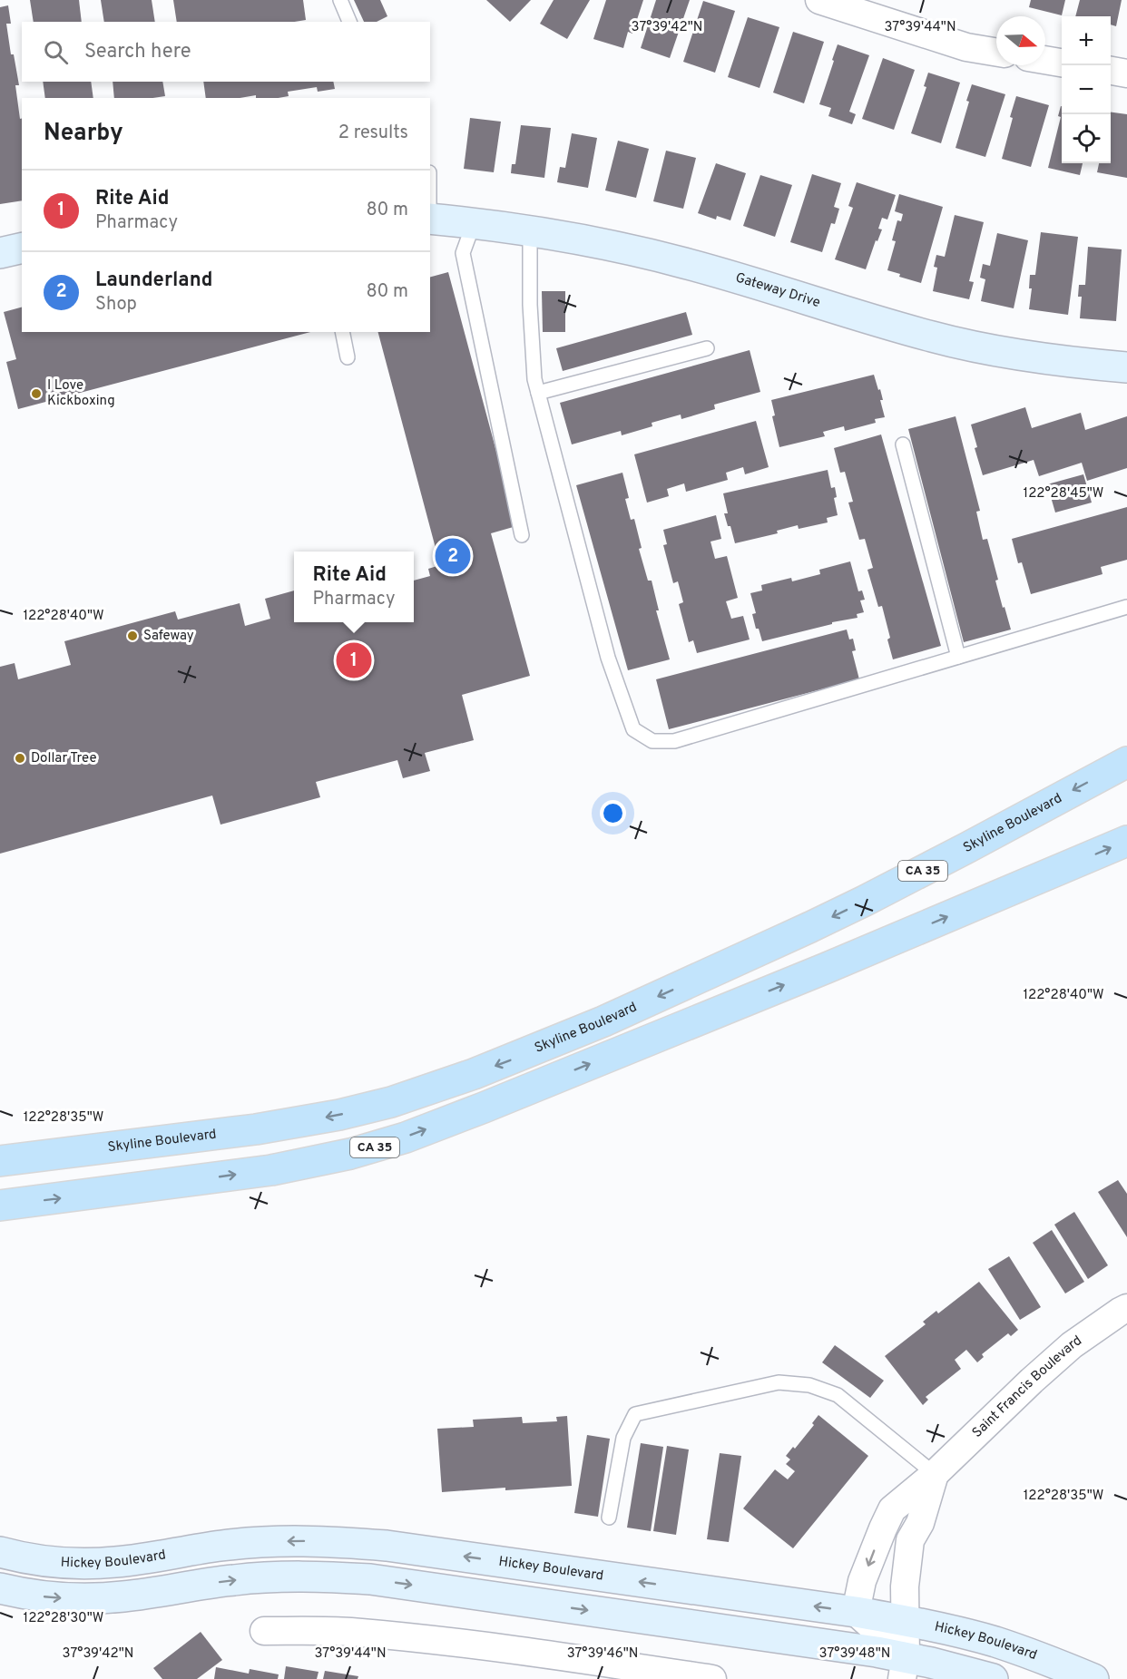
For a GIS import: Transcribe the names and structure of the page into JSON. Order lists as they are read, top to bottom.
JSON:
{
  "streets": {
    "main road": [
      "Gateway Drive",
      "Skyline Boulevard",
      "CA 35",
      "Hickey Boulevard"
    ],
    "street": ["Saint Francis Boulevard"]
  },
  "crossings": [
    ["Saint Francis Boulevard", "Hickey Boulevard"]
  ],
  "places": ["I Love Kickboxing", "Safeway", "Dollar Tree"],
  "north": "right",
  "page": {
    "map_buttons": ["+", "−"],
    "search": "Search here",
    "heading": ["Nearby", "2 results"],
    "list": [
      {
        "mark": "1",
        "name": "Rite Aid",
        "note": "Pharmacy",
        "value": "80 m"
      },
      {
        "mark": "2",
        "name": "Launderland",
        "note": "Shop",
        "value": "80 m"
      }
    ],
    "pins": ["2", "1"],
    "popup": ["Rite Aid", "Pharmacy"]
  },
  "coordinates": [
    "37°39'42\"N",
    "37°39'44\"N",
    "122°28'45\"W",
    "122°28'40\"W",
    "122°28'35\"W",
    "122°28'30\"W",
    "37°39'46\"N",
    "37°39'48\"N"
  ]
}
